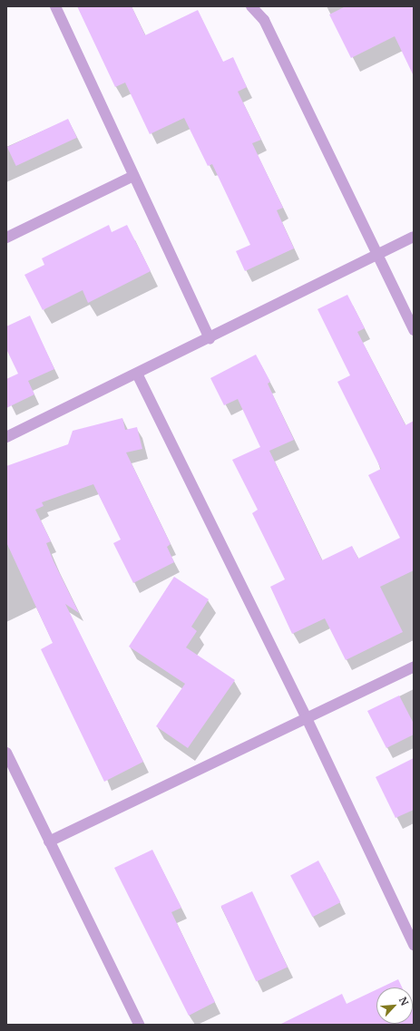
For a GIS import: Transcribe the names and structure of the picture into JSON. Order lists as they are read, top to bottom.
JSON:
{
  "north": "top right"
}
